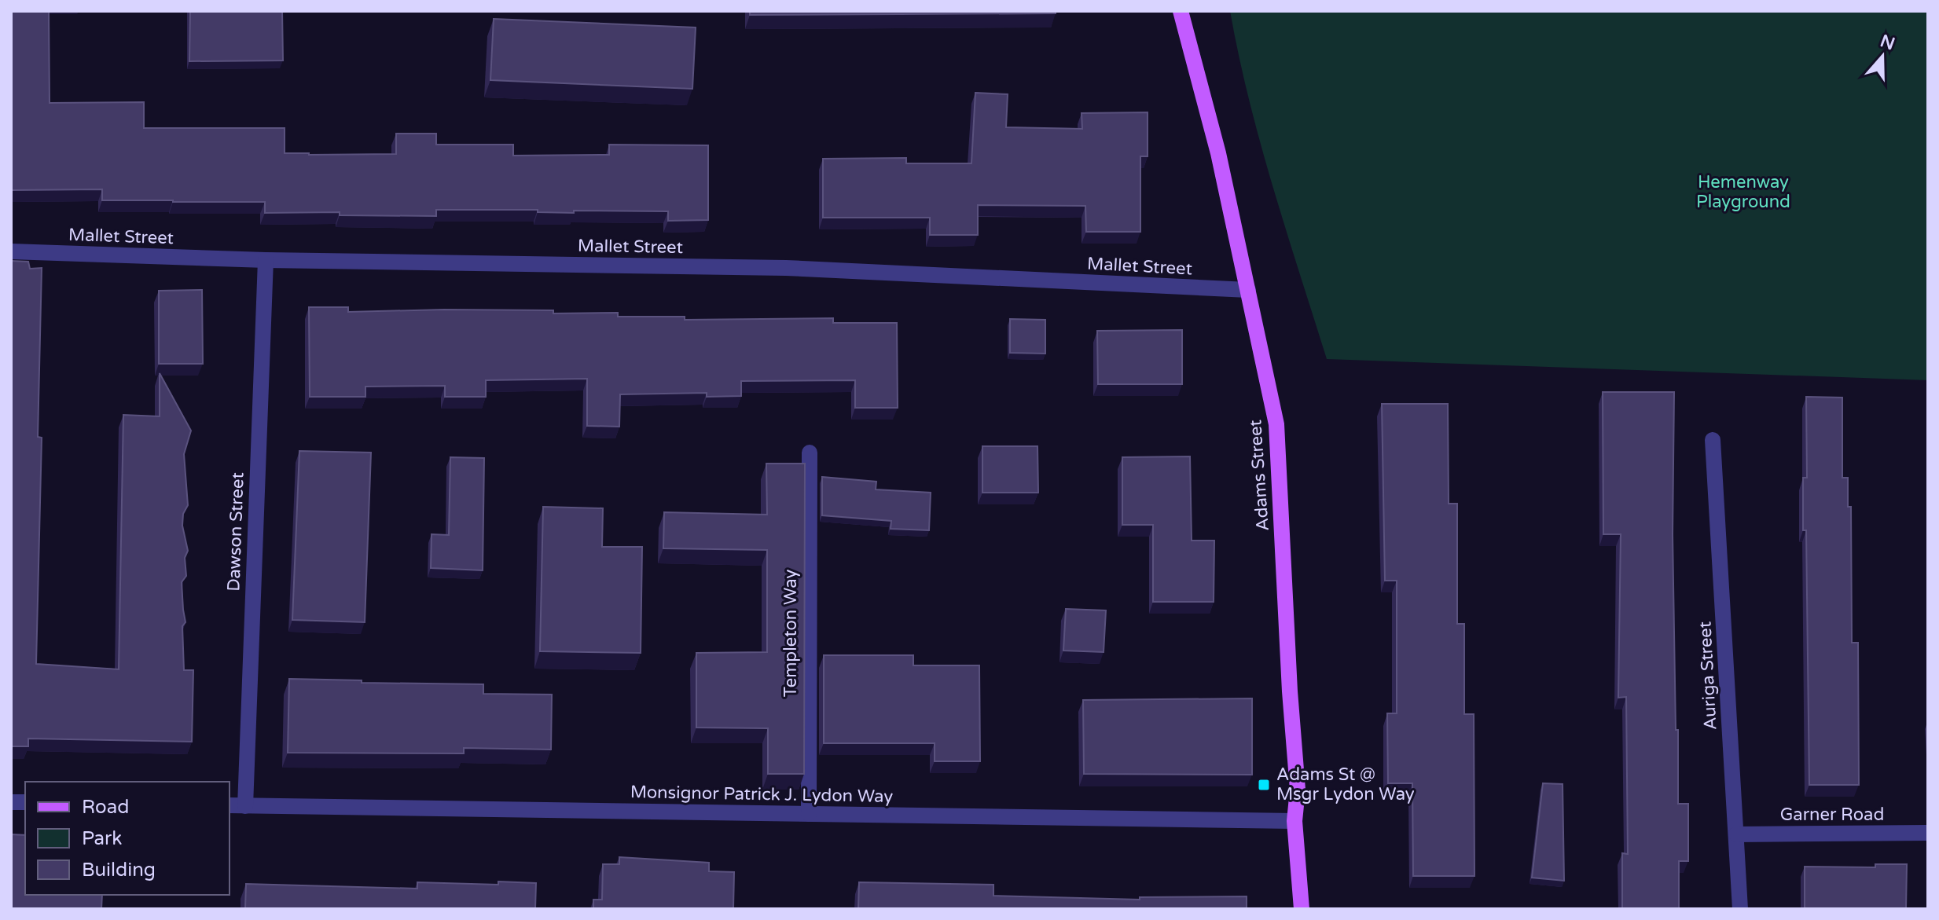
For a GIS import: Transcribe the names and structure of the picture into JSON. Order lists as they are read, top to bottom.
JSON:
{
  "streets": {
    "main road": ["Adams Street"],
    "street": [
      "Mallet Street",
      "Dawson Street",
      "Templeton Way",
      "Auriga Street",
      "Monsignor Patrick J. Lydon Way",
      "Garner Road"
    ]
  },
  "crossings": [
    ["Mallet Street", "Adams Street"],
    ["Mallet Street", "Dawson Street"],
    ["Adams Street", "Monsignor Patrick J. Lydon Way"],
    ["Dawson Street", "Monsignor Patrick J. Lydon Way"],
    ["Templeton Way", "Monsignor Patrick J. Lydon Way"],
    ["Auriga Street", "Garner Road"]
  ],
  "parks": ["Hemenway Playground"],
  "places": {
    "transit": ["Adams St @ Msgr Lydon Way"]
  },
  "legend": ["Road", "Park", "Building"],
  "north": "top"
}
